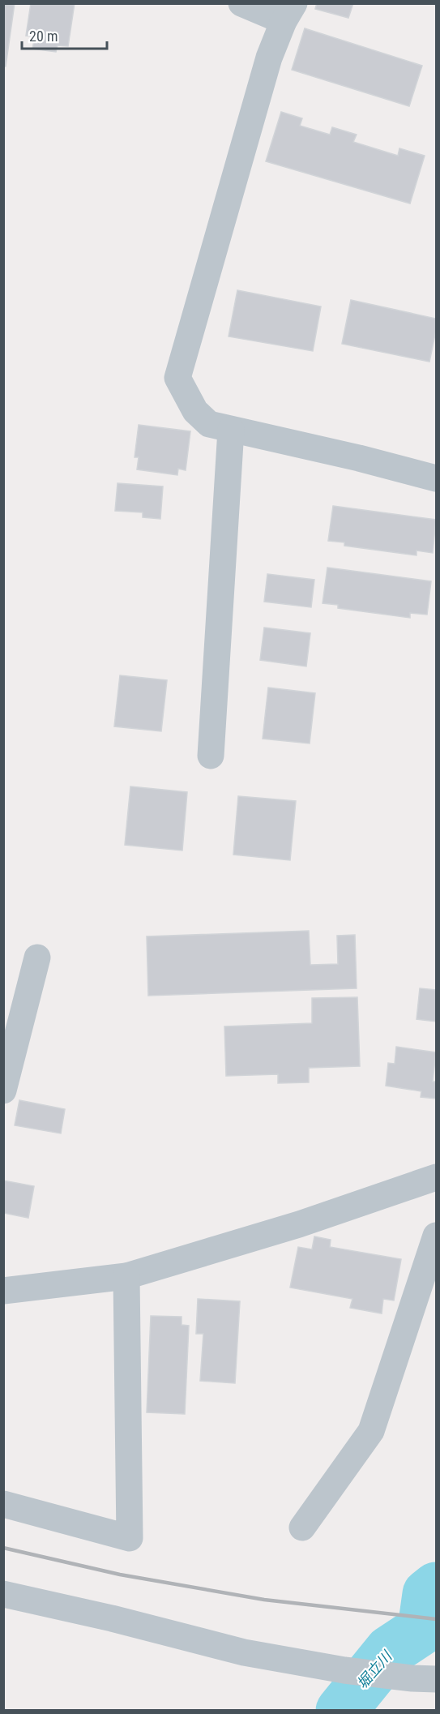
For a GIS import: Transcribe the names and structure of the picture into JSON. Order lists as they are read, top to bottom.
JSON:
{
  "water": ["堀立川"],
  "scale_bar": "20 m"
}
